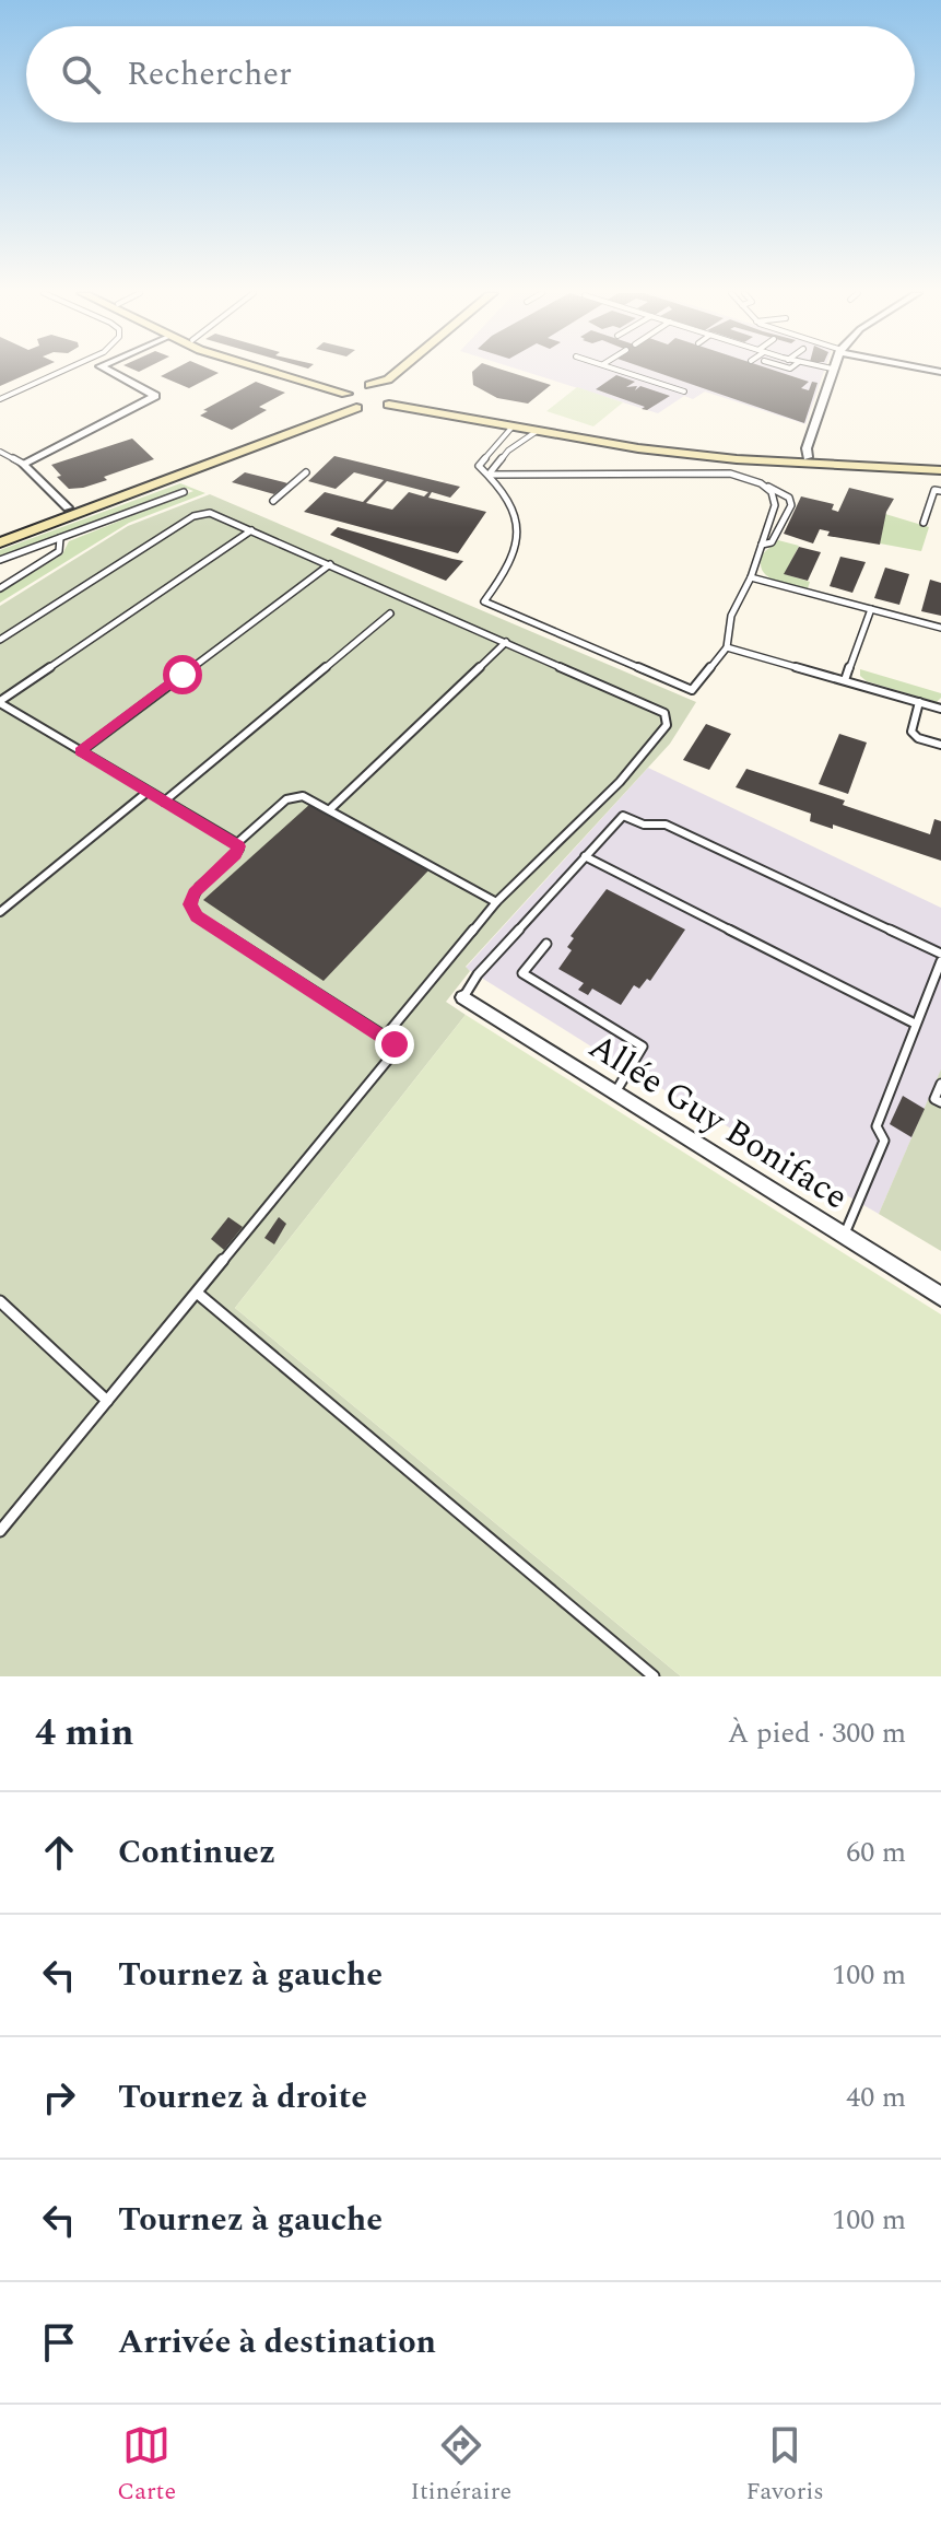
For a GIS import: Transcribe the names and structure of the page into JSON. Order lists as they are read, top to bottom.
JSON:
{
  "streets": {
    "street": ["Allée Guy Boniface"]
  },
  "page": {
    "search": "Rechercher",
    "heading": ["4 min", "À pied · 300 m"],
    "list": [
      ["Continuez", "60 m"],
      ["Tournez à gauche", "100 m"],
      ["Tournez à droite", "40 m"],
      ["Tournez à gauche", "100 m"],
      "Arrivée à destination"
    ],
    "nav": ["Carte", "Itinéraire", "Favoris"]
  }
}
